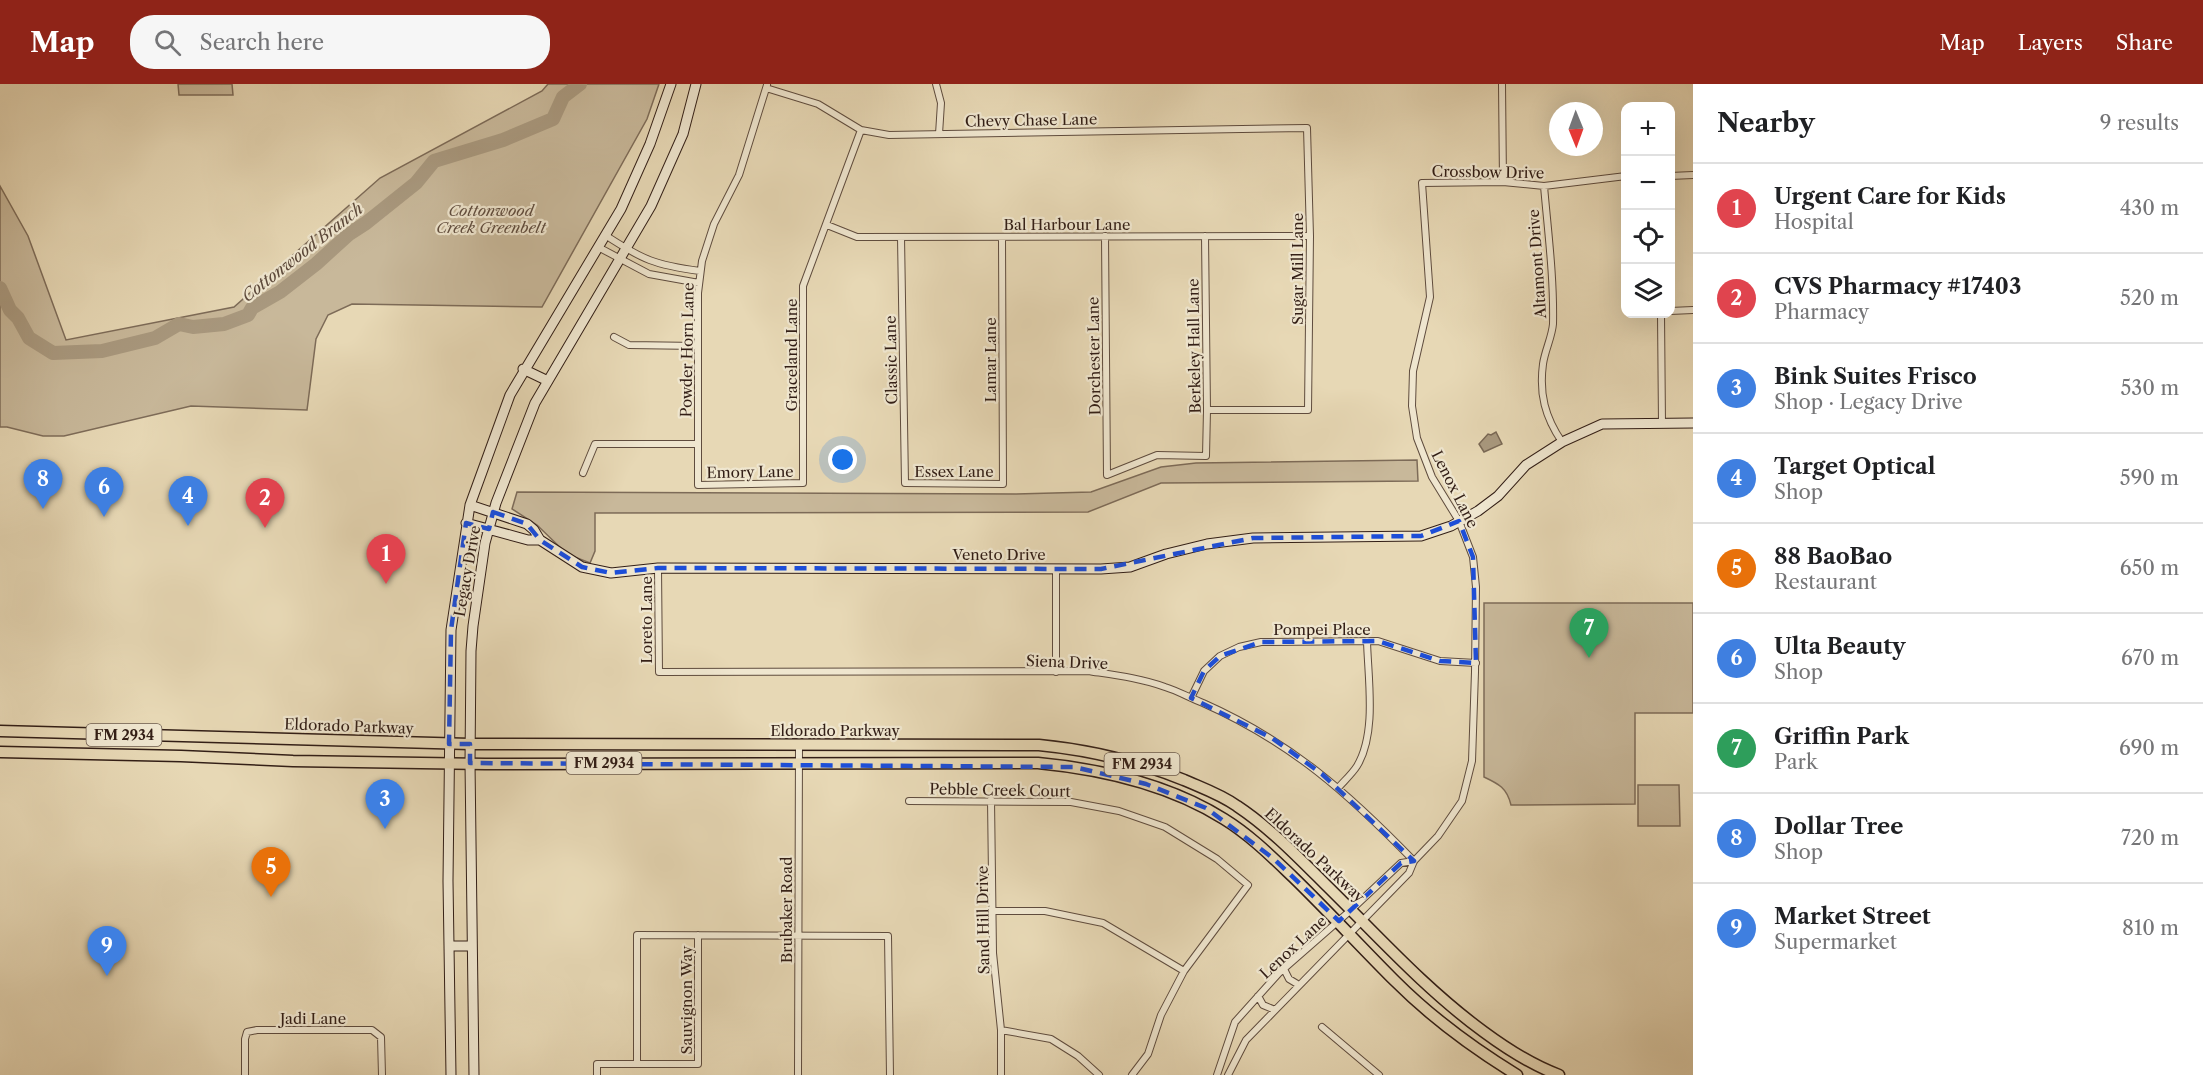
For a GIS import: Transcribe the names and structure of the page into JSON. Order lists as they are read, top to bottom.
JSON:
{
  "streets": {
    "main road": [
      "Veneto Drive",
      "Legacy Drive",
      "Eldorado Parkway",
      "FM 2934"
    ],
    "street": [
      "Chevy Chase Lane",
      "Crossbow Drive",
      "Bal Harbour Lane",
      "Altamont Drive",
      "Sugar Mill Lane",
      "Berkeley Hall Lane",
      "Powder Horn Lane",
      "Graceland Lane",
      "Dorchester Lane",
      "Classic Lane",
      "Lamar Lane",
      "Essex Lane",
      "Emory Lane",
      "Lenox Lane",
      "Loreto Lane",
      "Pompei Place",
      "Siena Drive",
      "Pebble Creek Court",
      "Brubaker Road",
      "Sand Hill Drive",
      "Sauvignon Way",
      "Jadi Lane"
    ]
  },
  "crossings": [
    ["Chevy Chase Lane", "Sugar Mill Lane"],
    ["Chevy Chase Lane", "Powder Horn Lane"],
    ["Chevy Chase Lane", "Graceland Lane"],
    ["Crossbow Drive", "Altamont Drive"],
    ["Crossbow Drive", "Lenox Lane"],
    ["Bal Harbour Lane", "Sugar Mill Lane"],
    ["Bal Harbour Lane", "Berkeley Hall Lane"],
    ["Bal Harbour Lane", "Graceland Lane"],
    ["Bal Harbour Lane", "Dorchester Lane"],
    ["Bal Harbour Lane", "Classic Lane"],
    ["Bal Harbour Lane", "Lamar Lane"],
    ["Altamont Drive", "Veneto Drive"],
    ["Sugar Mill Lane", "Berkeley Hall Lane"],
    ["Berkeley Hall Lane", "Dorchester Lane"],
    ["Powder Horn Lane", "Emory Lane"],
    ["Graceland Lane", "Emory Lane"],
    ["Classic Lane", "Essex Lane"],
    ["Lamar Lane", "Essex Lane"],
    ["Lenox Lane", "Veneto Drive"],
    ["Lenox Lane", "Pompei Place"],
    ["Lenox Lane", "Siena Drive"],
    ["Lenox Lane", "Eldorado Parkway"],
    ["Veneto Drive", "Legacy Drive"],
    ["Veneto Drive", "Loreto Lane"],
    ["Legacy Drive", "Eldorado Parkway"],
    ["Loreto Lane", "Siena Drive"],
    ["Pompei Place", "Siena Drive"],
    ["Eldorado Parkway", "Brubaker Road"],
    ["Pebble Creek Court", "Sand Hill Drive"]
  ],
  "water": ["Cottonwood Branch"],
  "parks": ["Cottonwood Creek Greenbelt"],
  "north": "bottom",
  "page": {
    "header": "Map",
    "search": "Search here",
    "nav": ["Map", "Layers", "Share"],
    "heading": ["Nearby", "9 results"],
    "map_buttons": ["+", "−"],
    "list": [
      {
        "mark": "1",
        "name": "Urgent Care for Kids",
        "note": "Hospital",
        "value": "430 m"
      },
      {
        "mark": "2",
        "name": "CVS Pharmacy #17403",
        "note": "Pharmacy",
        "value": "520 m"
      },
      {
        "mark": "3",
        "name": "Bink Suites Frisco",
        "note": "Shop · Legacy Drive",
        "value": "530 m"
      },
      {
        "mark": "4",
        "name": "Target Optical",
        "note": "Shop",
        "value": "590 m"
      },
      {
        "mark": "5",
        "name": "88 BaoBao",
        "note": "Restaurant",
        "value": "650 m"
      },
      {
        "mark": "6",
        "name": "Ulta Beauty",
        "note": "Shop",
        "value": "670 m"
      },
      {
        "mark": "7",
        "name": "Griffin Park",
        "note": "Park",
        "value": "690 m"
      },
      {
        "mark": "8",
        "name": "Dollar Tree",
        "note": "Shop",
        "value": "720 m"
      },
      {
        "mark": "9",
        "name": "Market Street",
        "note": "Supermarket",
        "value": "810 m"
      }
    ],
    "pins": [
      "8",
      "6",
      "4",
      "2",
      "1",
      "7",
      "3",
      "5",
      "9"
    ]
  }
}
